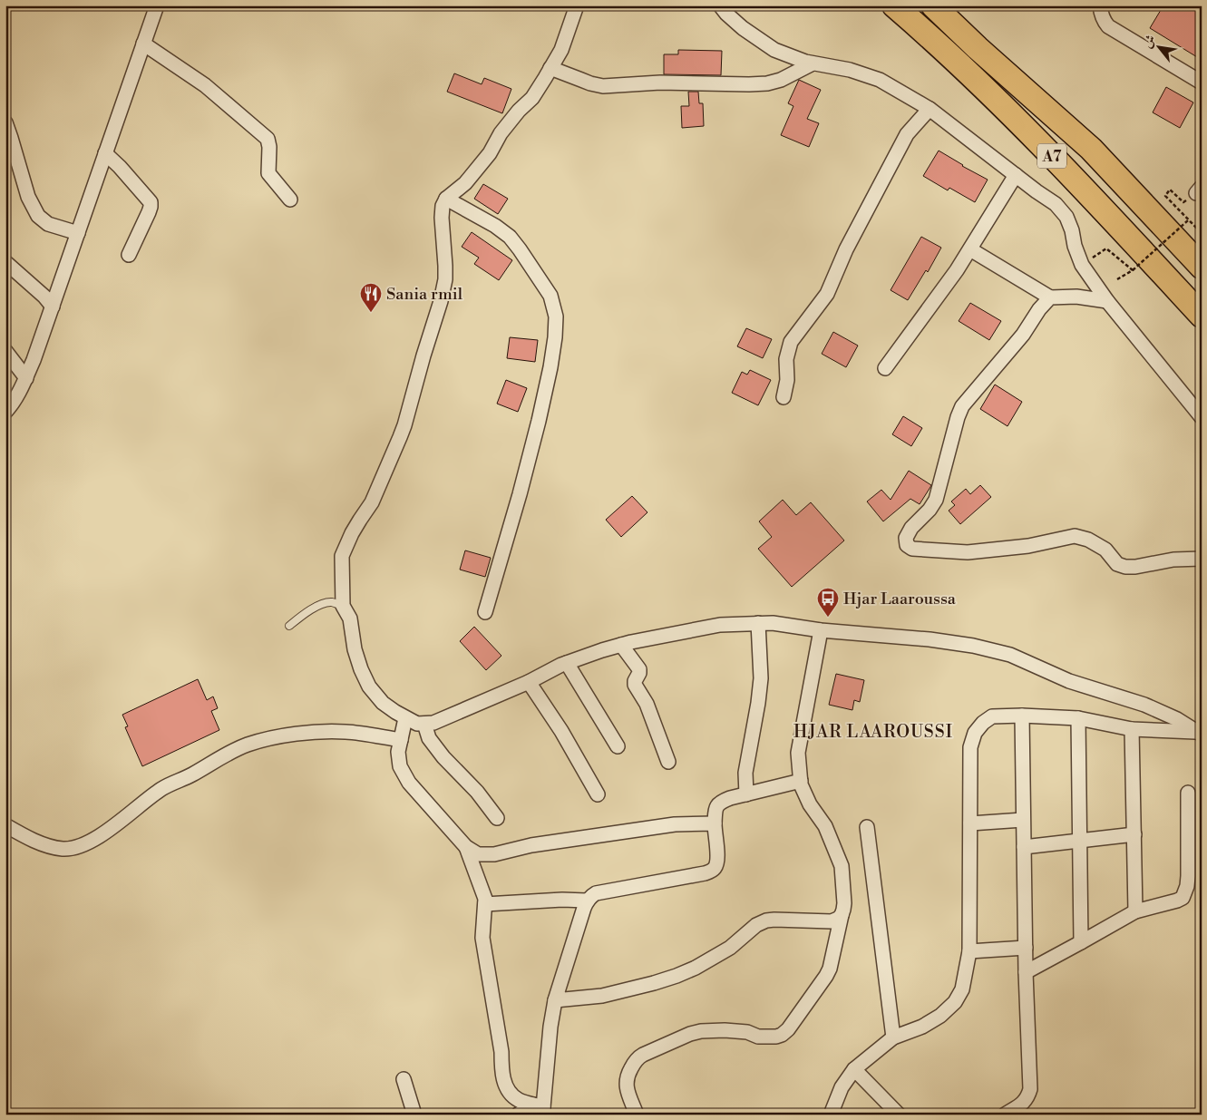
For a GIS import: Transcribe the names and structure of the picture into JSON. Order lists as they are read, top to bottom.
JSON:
{
  "streets": {
    "highway": ["A7"]
  },
  "districts": ["HJAR LAAROUSSI"],
  "places": {
    "restaurant": ["Sania rmil"],
    "bus stop": ["Hjar Laaroussa"]
  },
  "north": "top left"
}
